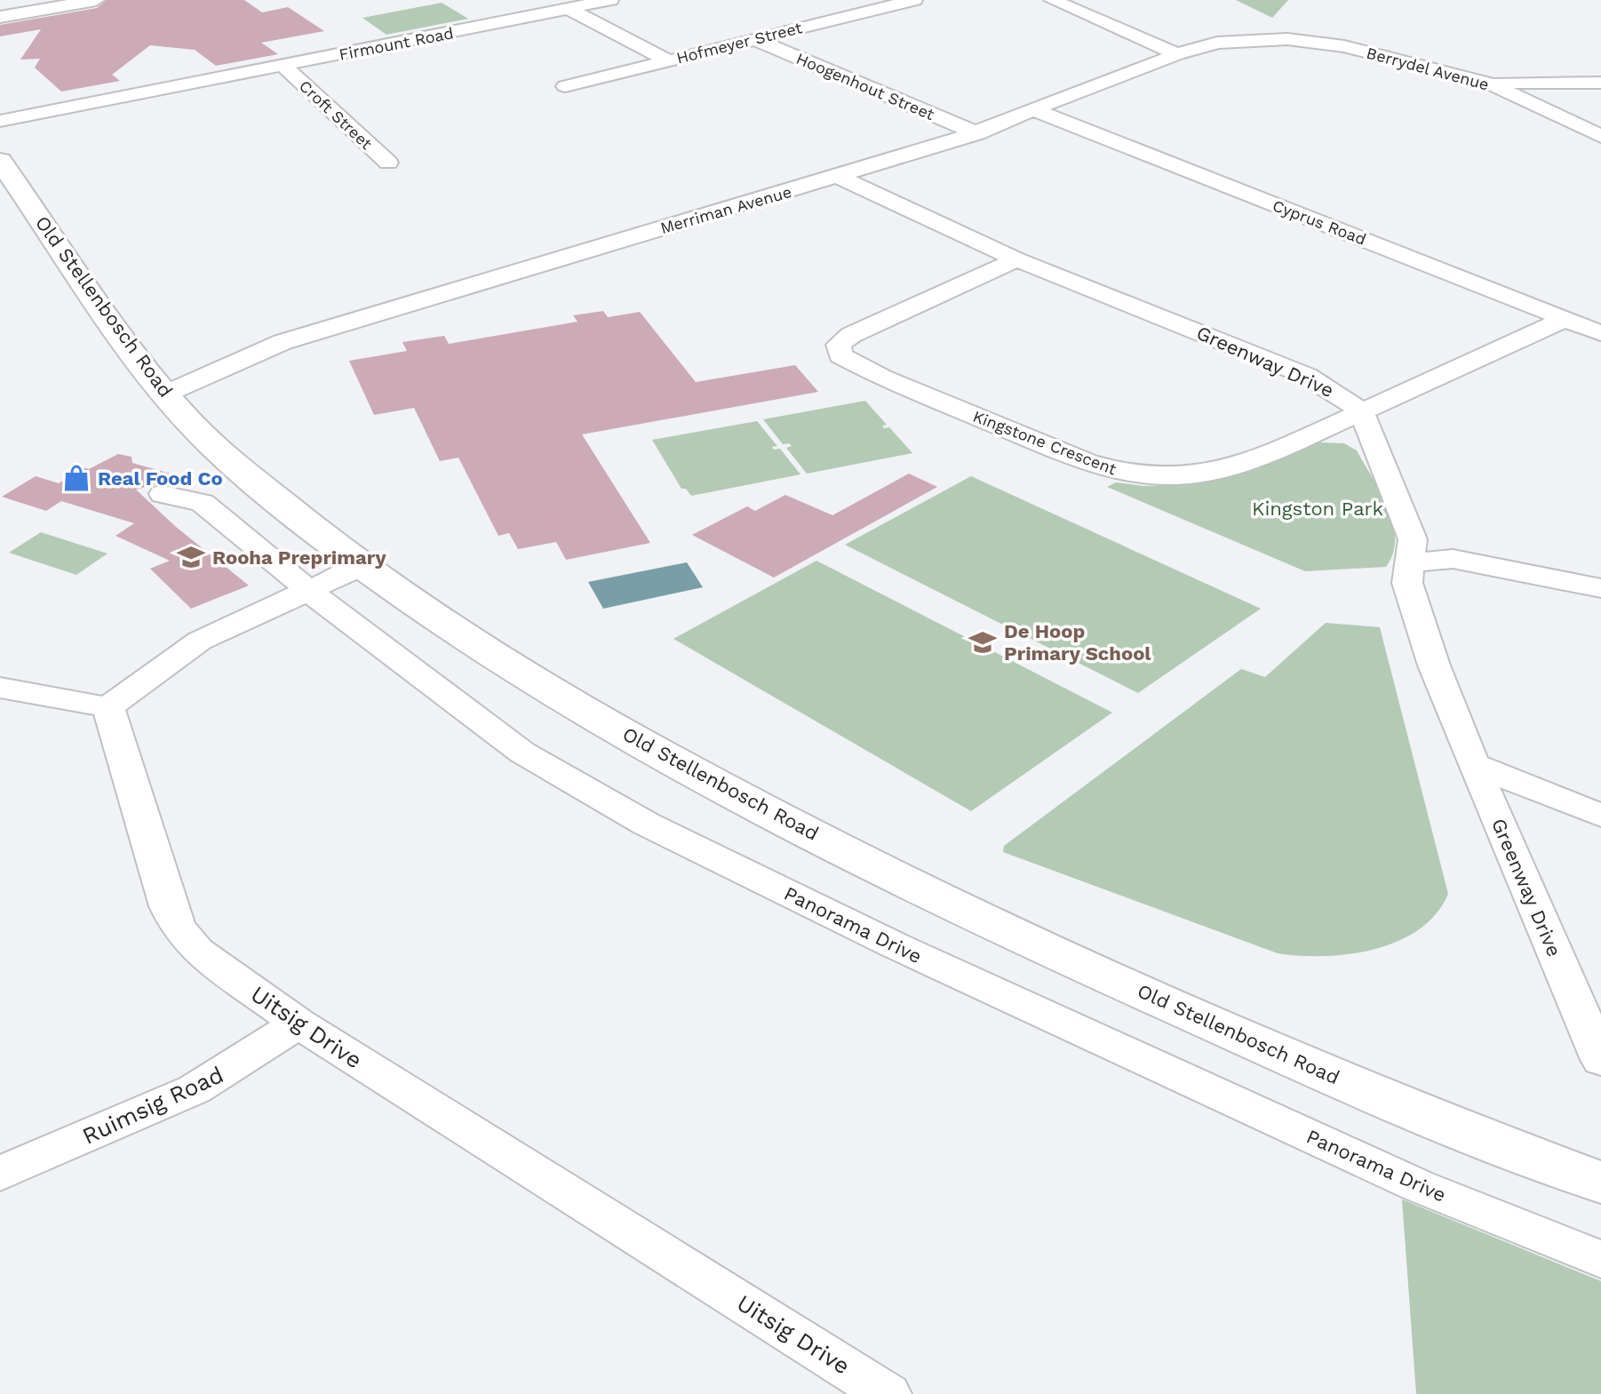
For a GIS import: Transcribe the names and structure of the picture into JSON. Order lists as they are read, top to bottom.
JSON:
{
  "streets": {
    "street": [
      "Hofmeyer Street",
      "Firmount Road",
      "Berrydel Avenue",
      "Hoogenhout Street",
      "Croft Street",
      "Merriman Avenue",
      "Cyprus Road",
      "Old Stellenbosch Road",
      "Greenway Drive",
      "Kingstone Crescent",
      "Panorama Drive",
      "Uitsig Drive",
      "Ruimsig Road"
    ]
  },
  "crossings": [
    ["Hofmeyer Street", "Hoogenhout Street"],
    ["Firmount Road", "Croft Street"],
    ["Berrydel Avenue", "Merriman Avenue"],
    ["Hoogenhout Street", "Merriman Avenue"],
    ["Merriman Avenue", "Cyprus Road"],
    ["Merriman Avenue", "Old Stellenbosch Road"],
    ["Merriman Avenue", "Greenway Drive"],
    ["Cyprus Road", "Kingstone Crescent"],
    ["Greenway Drive", "Kingstone Crescent"],
    ["Uitsig Drive", "Ruimsig Road"]
  ],
  "parks": ["Kingston Park"],
  "places": {
    "shop": ["Real Food Co"],
    "school or university": ["Rooha Preprimary", "De Hoop Primary School"]
  }
}
